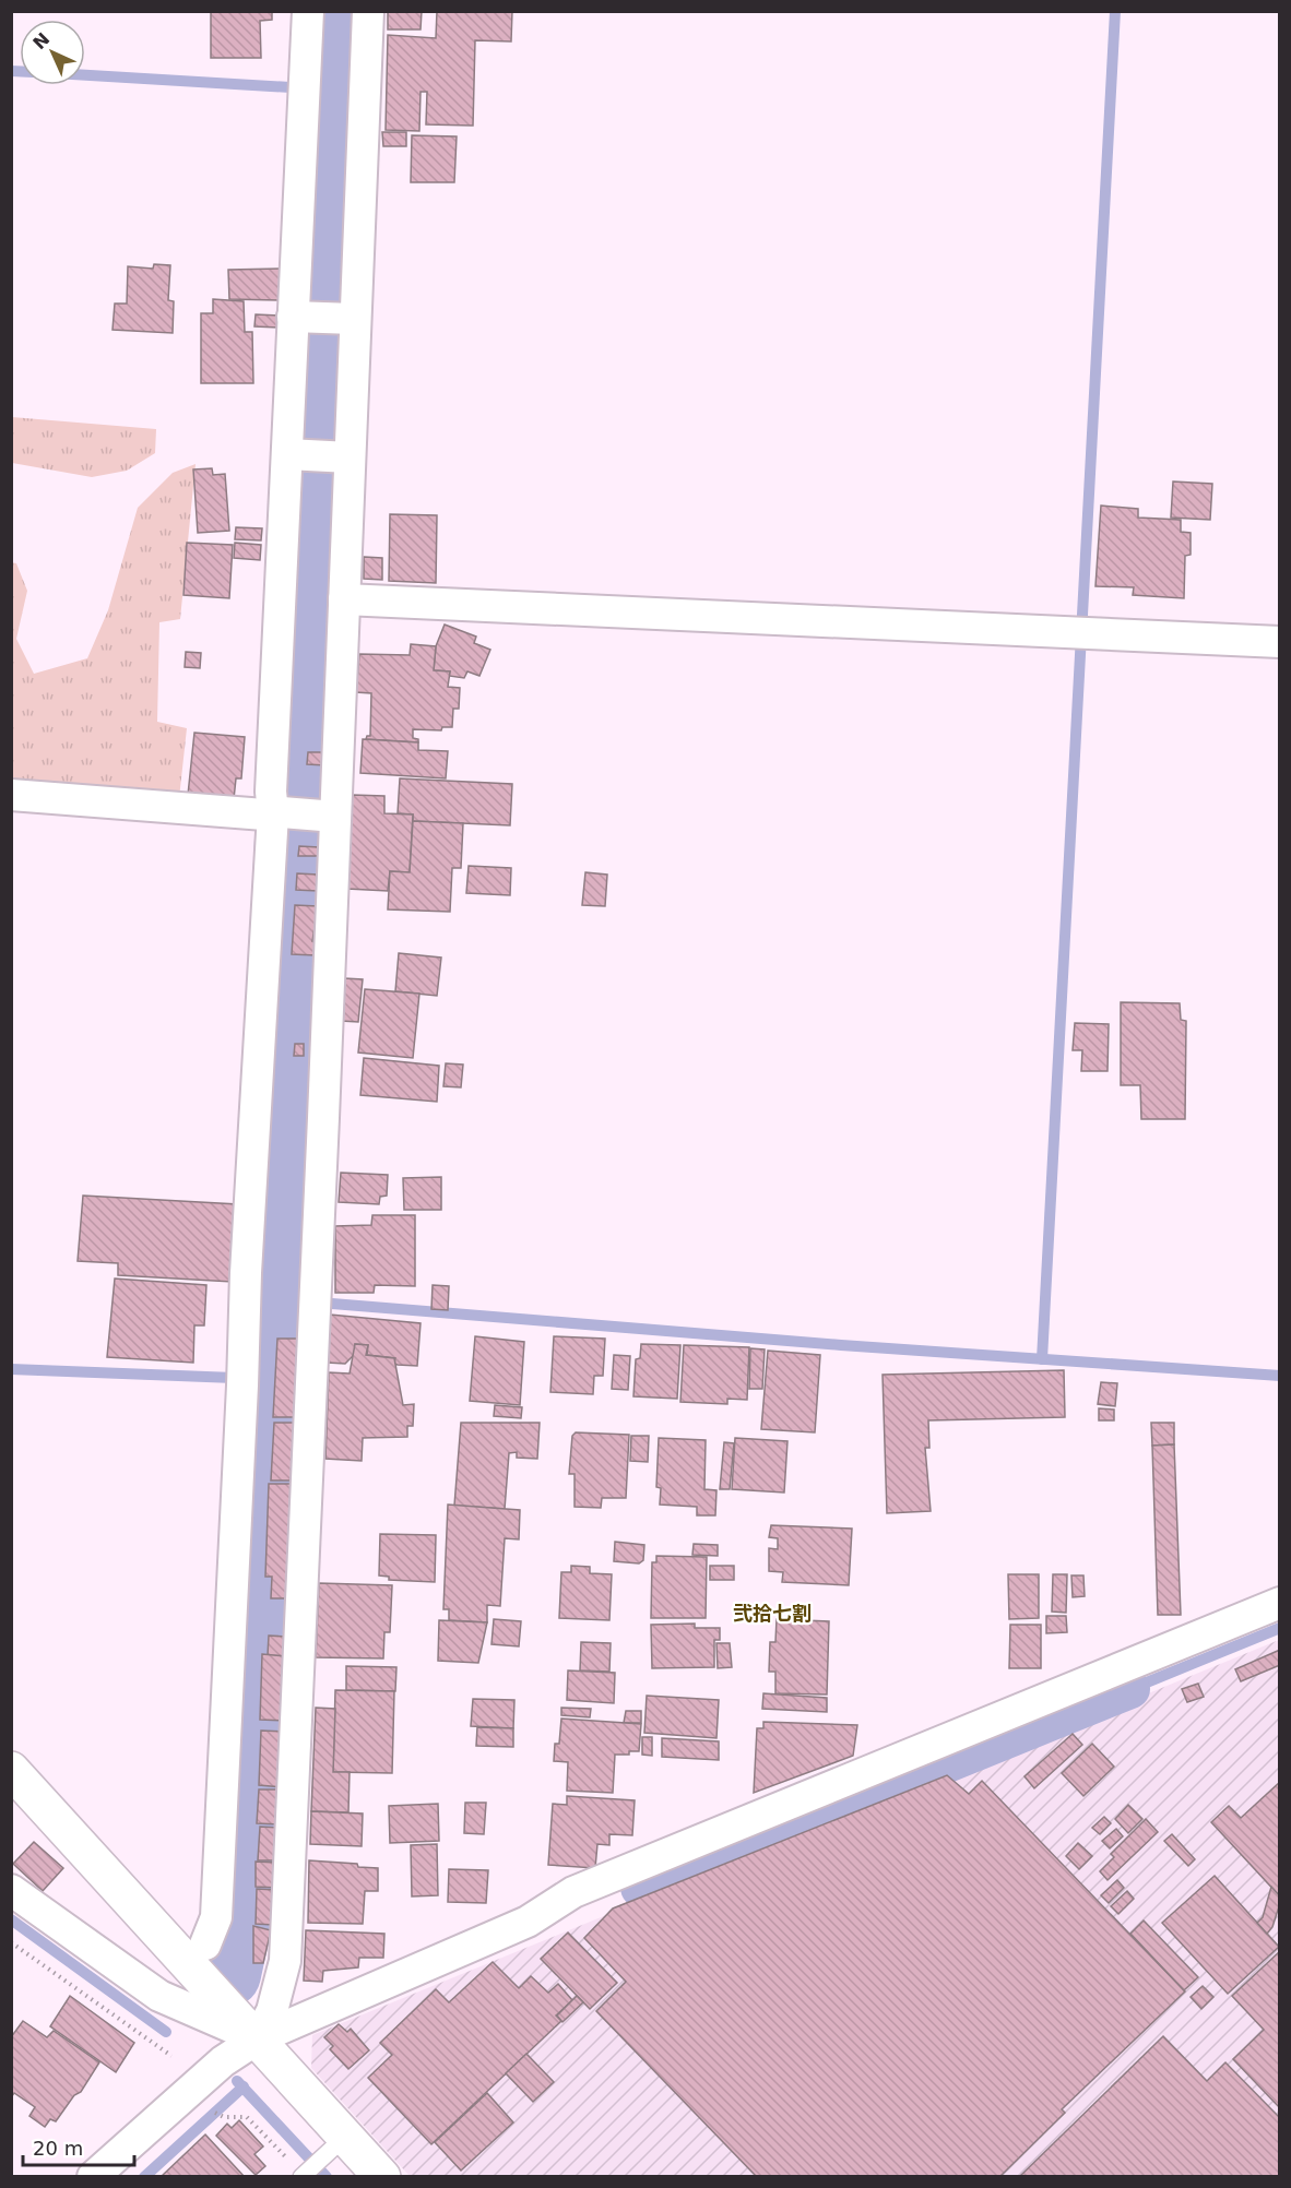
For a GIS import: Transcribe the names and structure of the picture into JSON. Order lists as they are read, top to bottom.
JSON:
{
  "districts": ["弐拾七割"],
  "scale_bar": "20 m",
  "north": "top left"
}
